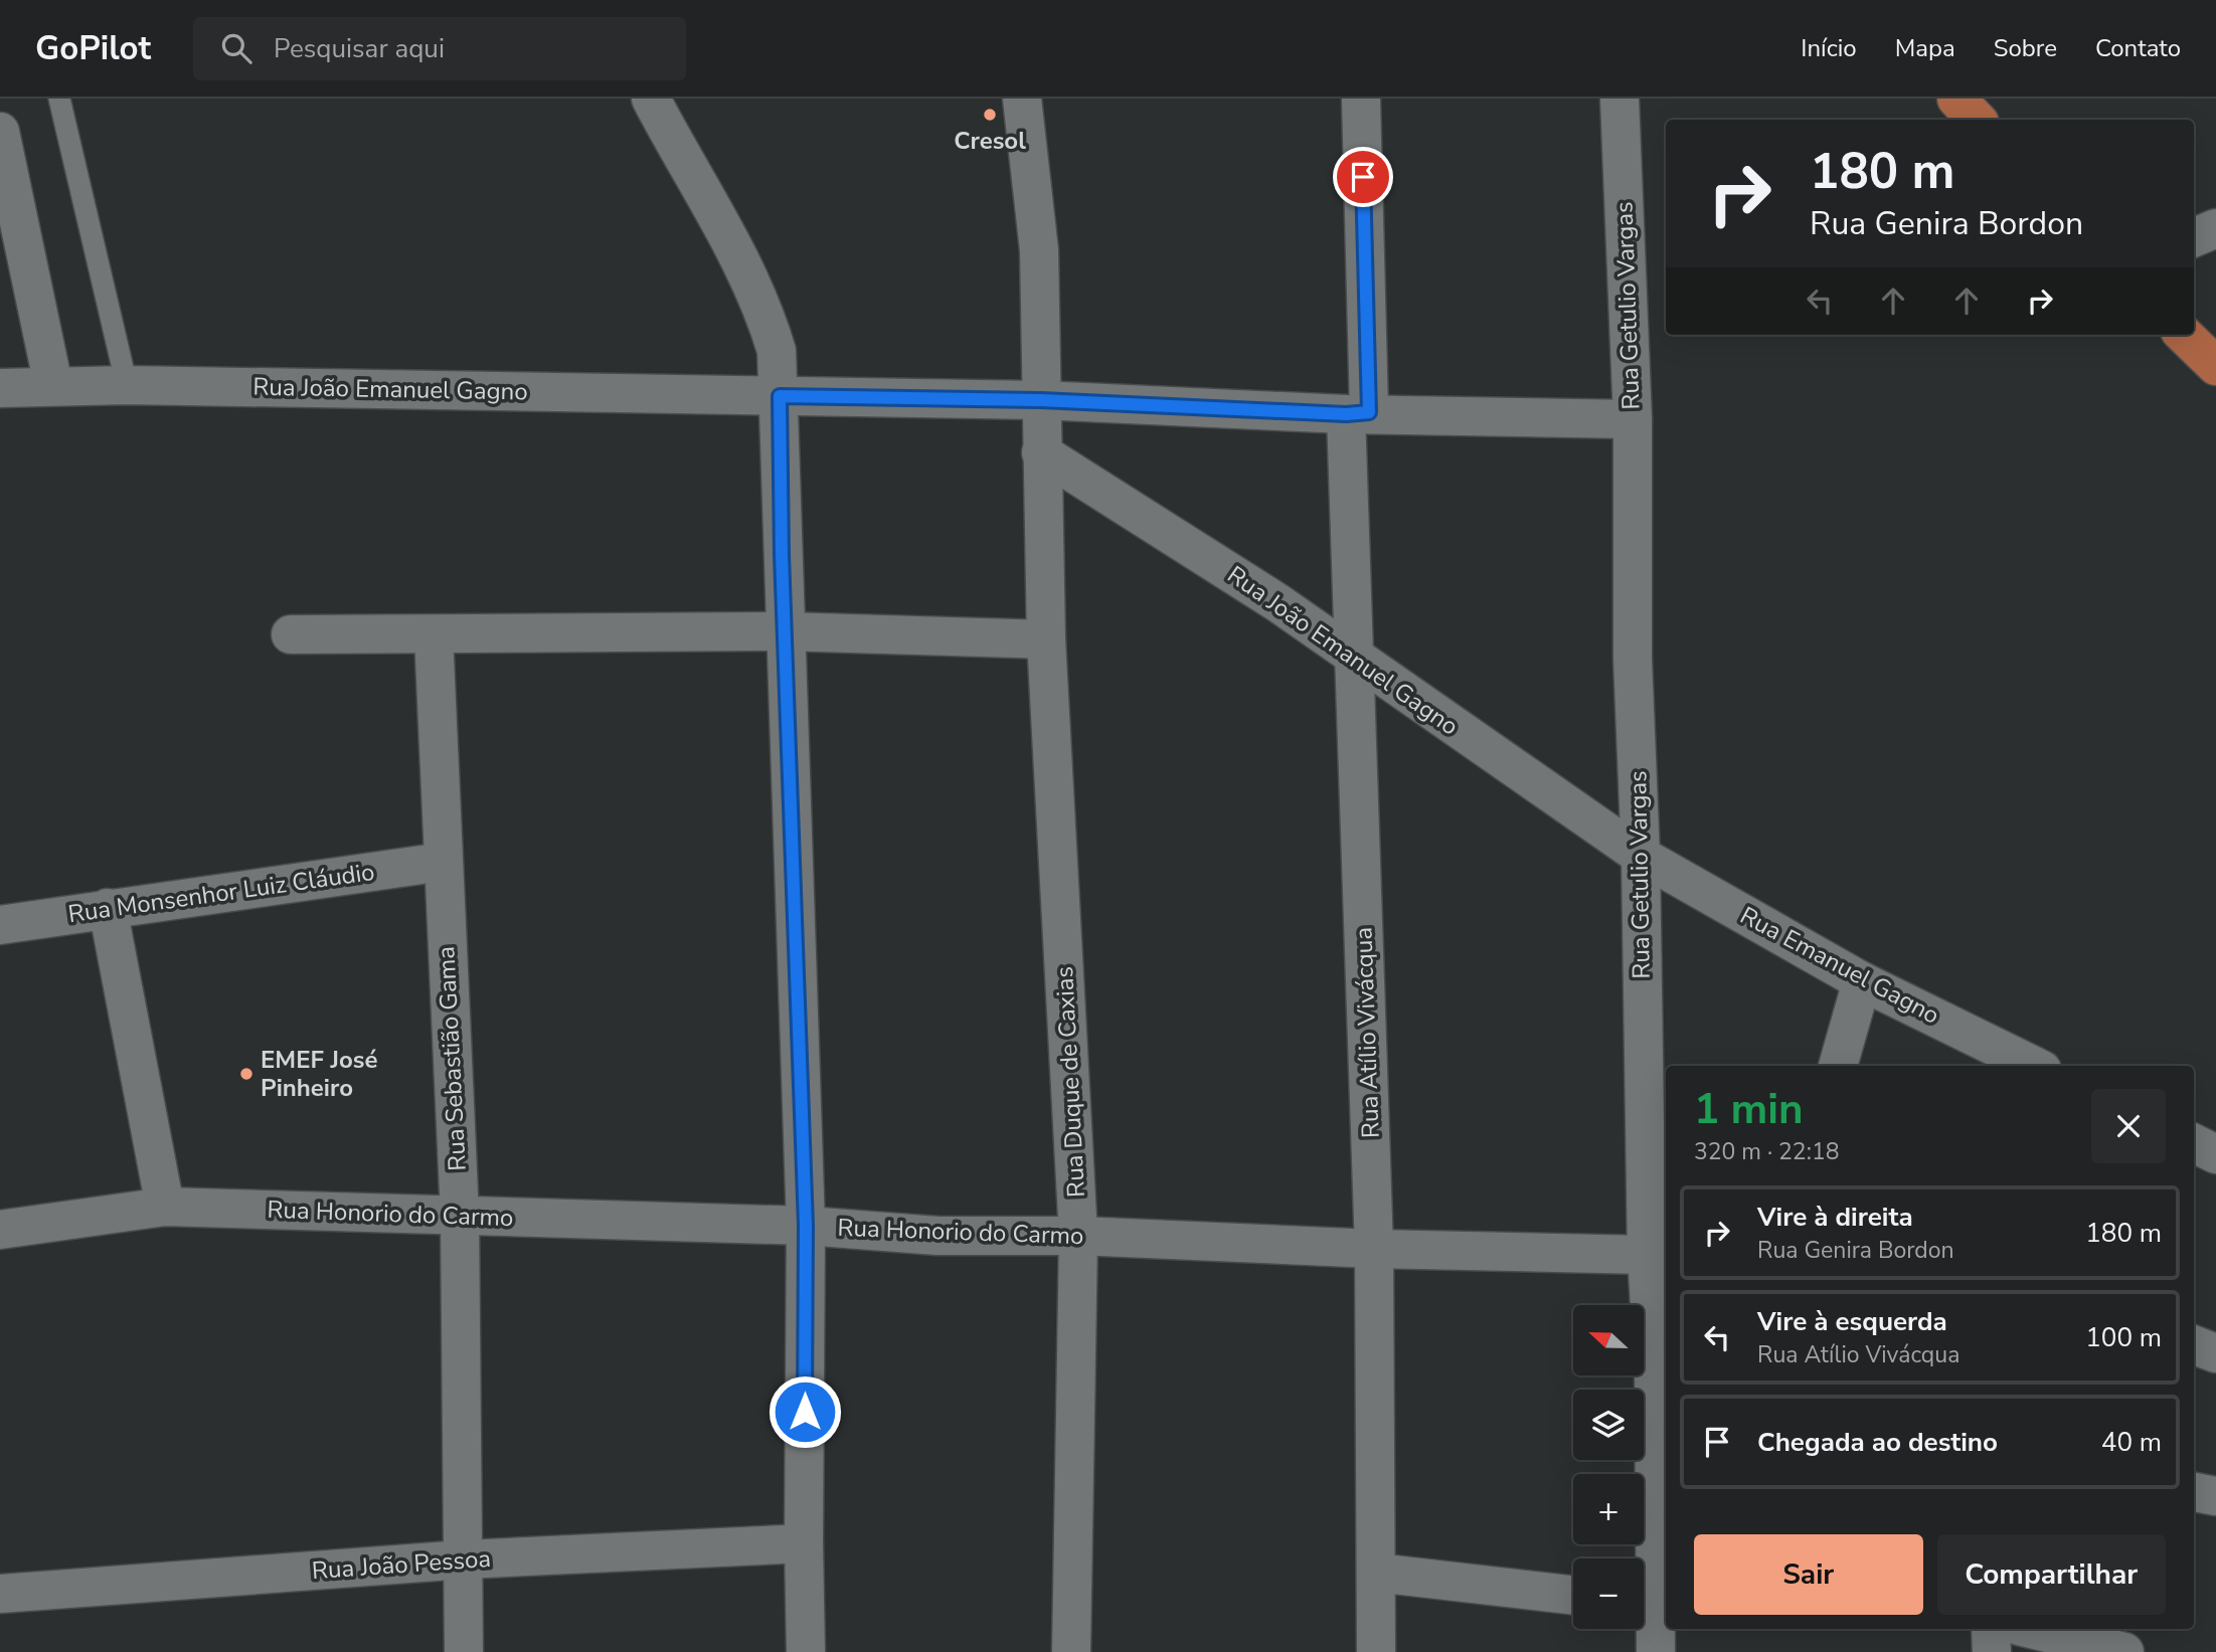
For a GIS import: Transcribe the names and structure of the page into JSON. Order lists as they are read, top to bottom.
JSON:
{
  "streets": {
    "street": [
      "Rua Getulio Vargas",
      "Rua João Emanuel Gagno",
      "Rua Monsenhor Luiz Cláudio",
      "Rua Emanuel Gagno",
      "Rua Atílio Vivácqua",
      "Rua Sebastião Gama",
      "Rua Duque de Caxias",
      "Rua Honorio do Carmo",
      "Rua João Pessoa"
    ]
  },
  "crossings": [
    ["Rua Getulio Vargas", "Rua João Emanuel Gagno"],
    ["Rua Getulio Vargas", "Rua Emanuel Gagno"],
    ["Rua Getulio Vargas", "Rua Honorio do Carmo"],
    ["Rua João Emanuel Gagno", "Rua Emanuel Gagno"],
    ["Rua João Emanuel Gagno", "Rua Atílio Vivácqua"],
    ["Rua João Emanuel Gagno", "Rua Duque de Caxias"],
    ["Rua Monsenhor Luiz Cláudio", "Rua Sebastião Gama"],
    ["Rua Atílio Vivácqua", "Rua Honorio do Carmo"],
    ["Rua Sebastião Gama", "Rua Honorio do Carmo"],
    ["Rua Sebastião Gama", "Rua João Pessoa"],
    ["Rua Duque de Caxias", "Rua Honorio do Carmo"]
  ],
  "places": ["Cresol", "EMEF José Pinheiro"],
  "north": "left",
  "page": {
    "header": "GoPilot",
    "search": "Pesquisar aqui",
    "nav": [
      "Início",
      "Mapa",
      "Sobre",
      "Contato"
    ],
    "turn": ["180 m", "Rua Genira Bordon"],
    "heading": ["1 min", "320 m · 22:18"],
    "list": [
      {
        "name": "Vire à direita",
        "note": "Rua Genira Bordon",
        "value": "180 m"
      },
      {
        "name": "Vire à esquerda",
        "note": "Rua Atílio Vivácqua",
        "value": "100 m"
      },
      {
        "name": "Chegada ao destino",
        "value": "40 m"
      }
    ],
    "map_buttons": ["+", "−"],
    "buttons": ["Sair", "Compartilhar"]
  }
}
